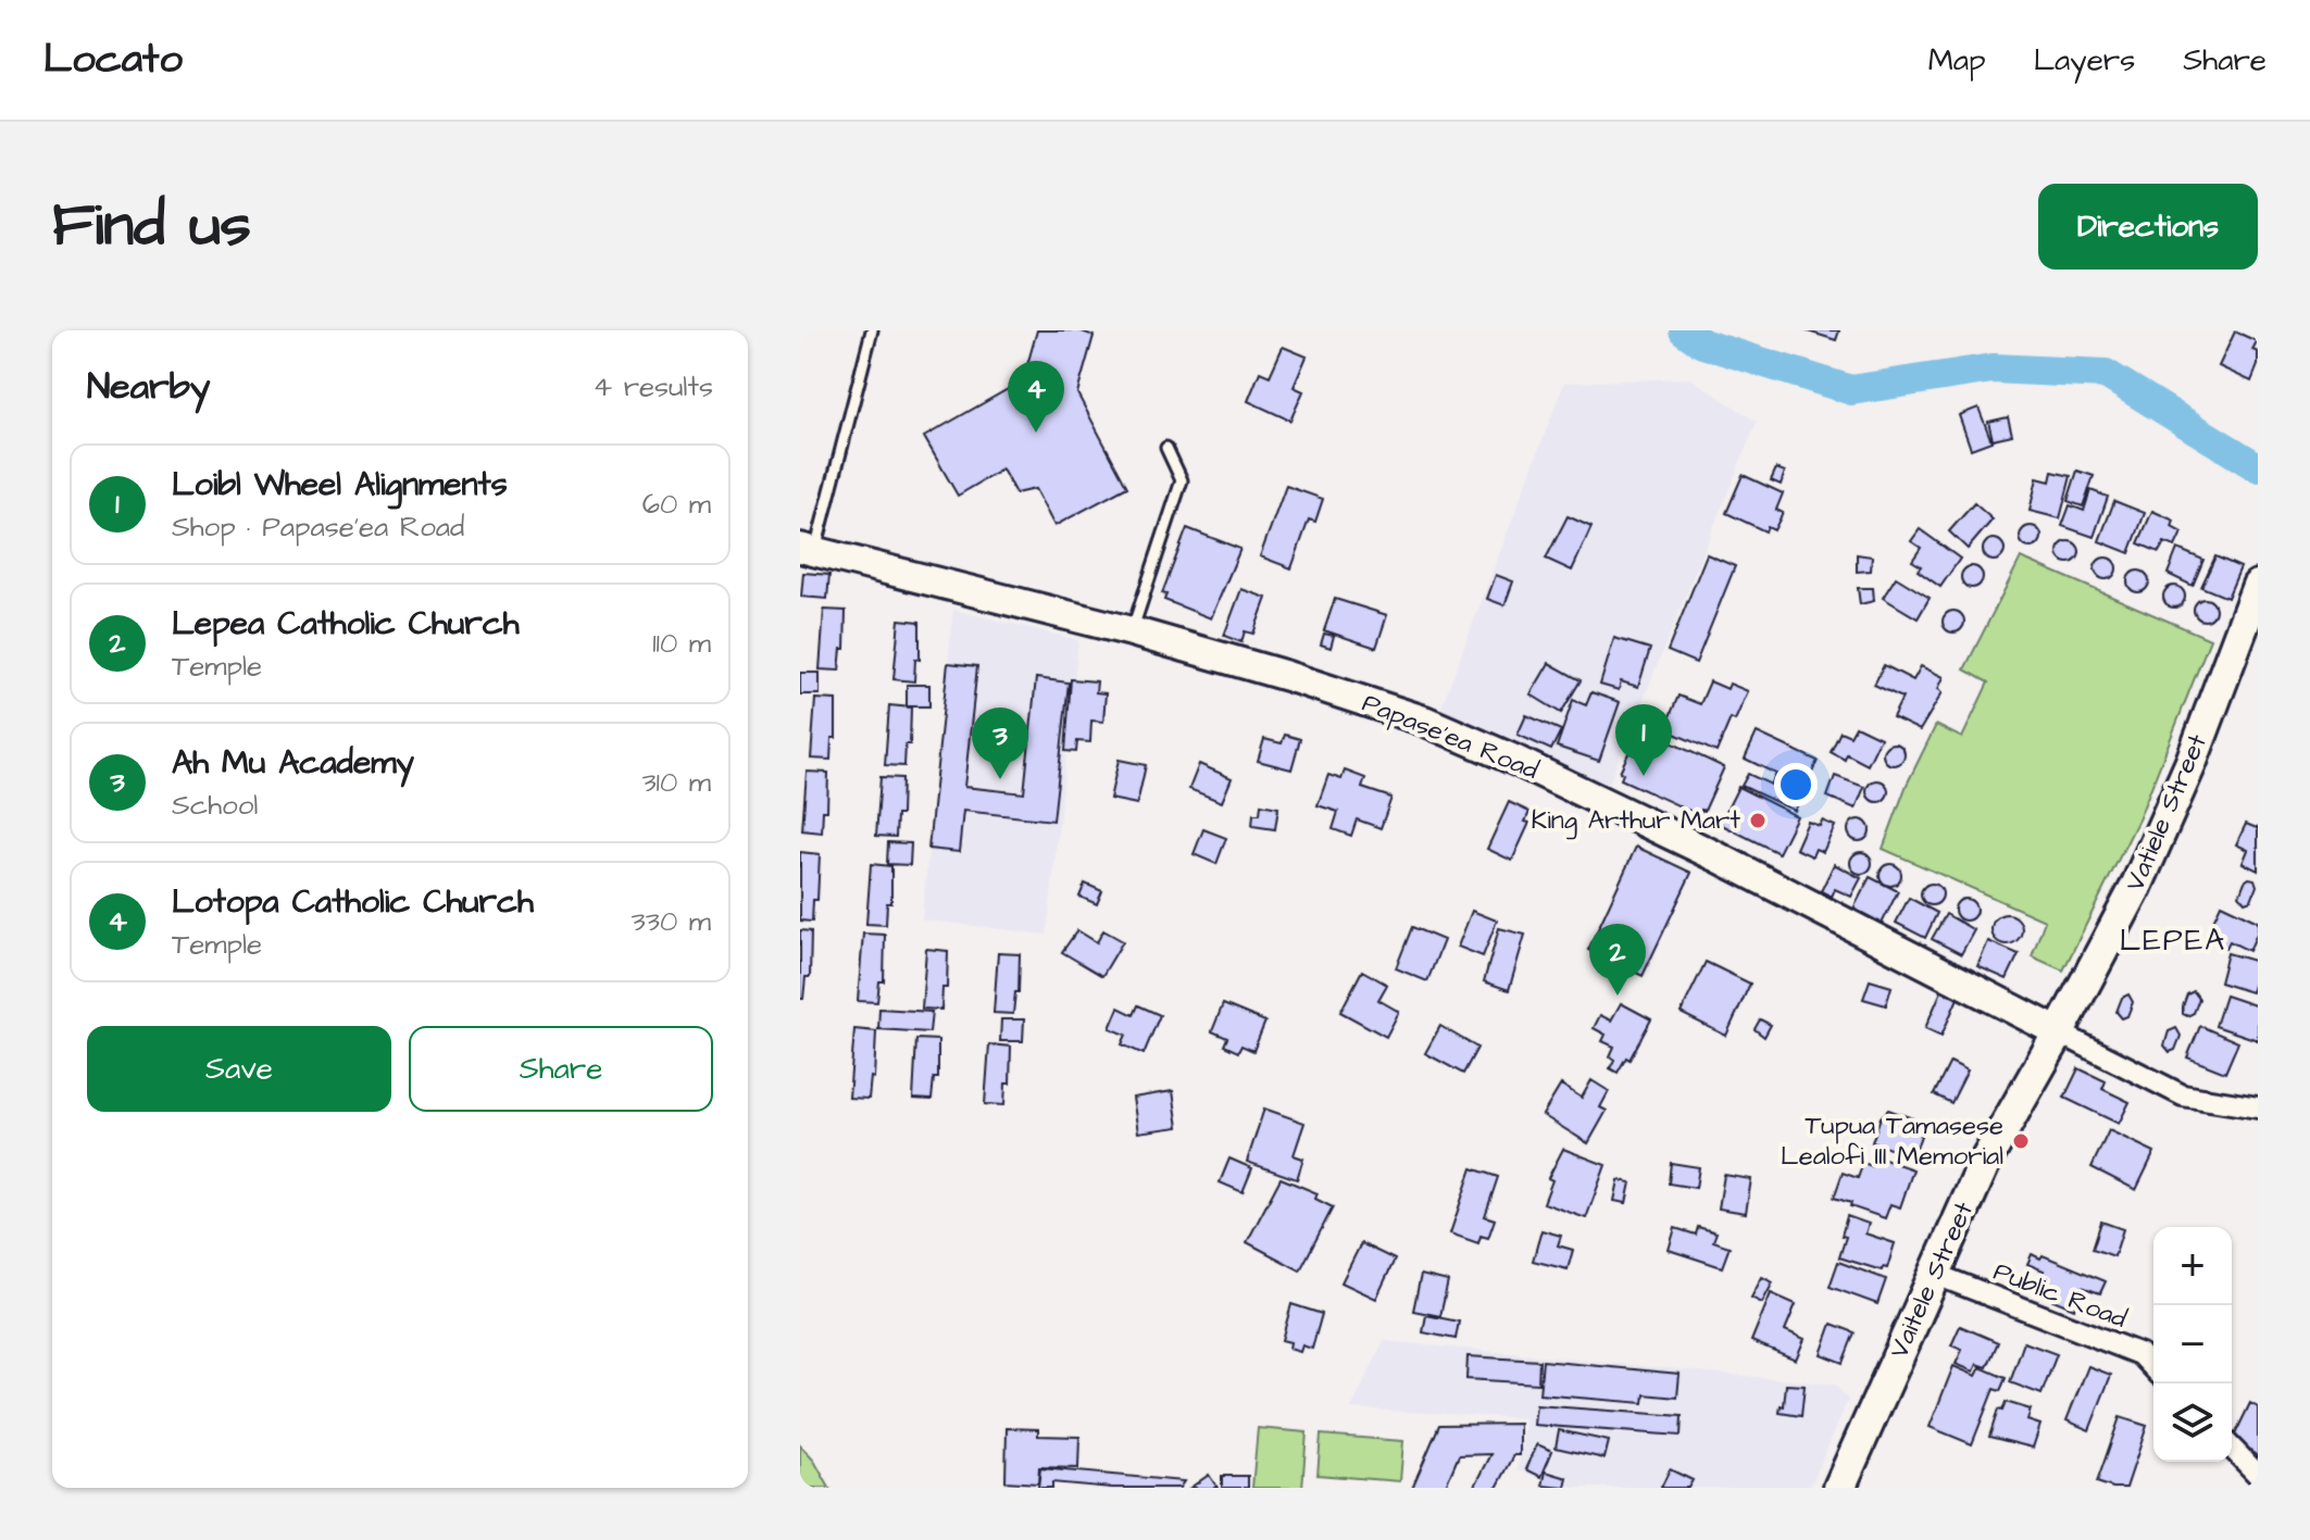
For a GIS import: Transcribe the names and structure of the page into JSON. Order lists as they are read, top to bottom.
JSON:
{
  "streets": {
    "main road": ["Papase'ea Road", "Vatiele Street", "Vaitele Street"],
    "street": ["Public Road"]
  },
  "crossings": [
    ["Papase'ea Road", "Vatiele Street"],
    ["Papase'ea Road", "Vaitele Street"],
    ["Vatiele Street", "Vaitele Street"],
    ["Vaitele Street", "Public Road"]
  ],
  "districts": ["LEPEA"],
  "places": ["King Arthur Mart", "Tupua Tamasese Lealofi III Memorial"],
  "page": {
    "header": "Locato",
    "nav": ["Map", "Layers", "Share"],
    "title": "Find us",
    "buttons": [
      "Directions",
      ["Save", "Share"]
    ],
    "heading": ["Nearby", "4 results"],
    "pins": [
      "4",
      "1",
      "3",
      "2"
    ],
    "list": [
      {
        "mark": "1",
        "name": "Loibl Wheel Alignments",
        "note": "Shop · Papase'ea Road",
        "value": "60 m"
      },
      {
        "mark": "2",
        "name": "Lepea Catholic Church",
        "note": "Temple",
        "value": "110 m"
      },
      {
        "mark": "3",
        "name": "Ah Mu Academy",
        "note": "School",
        "value": "310 m"
      },
      {
        "mark": "4",
        "name": "Lotopa Catholic Church",
        "note": "Temple",
        "value": "330 m"
      }
    ],
    "map_buttons": ["+", "−"]
  }
}
